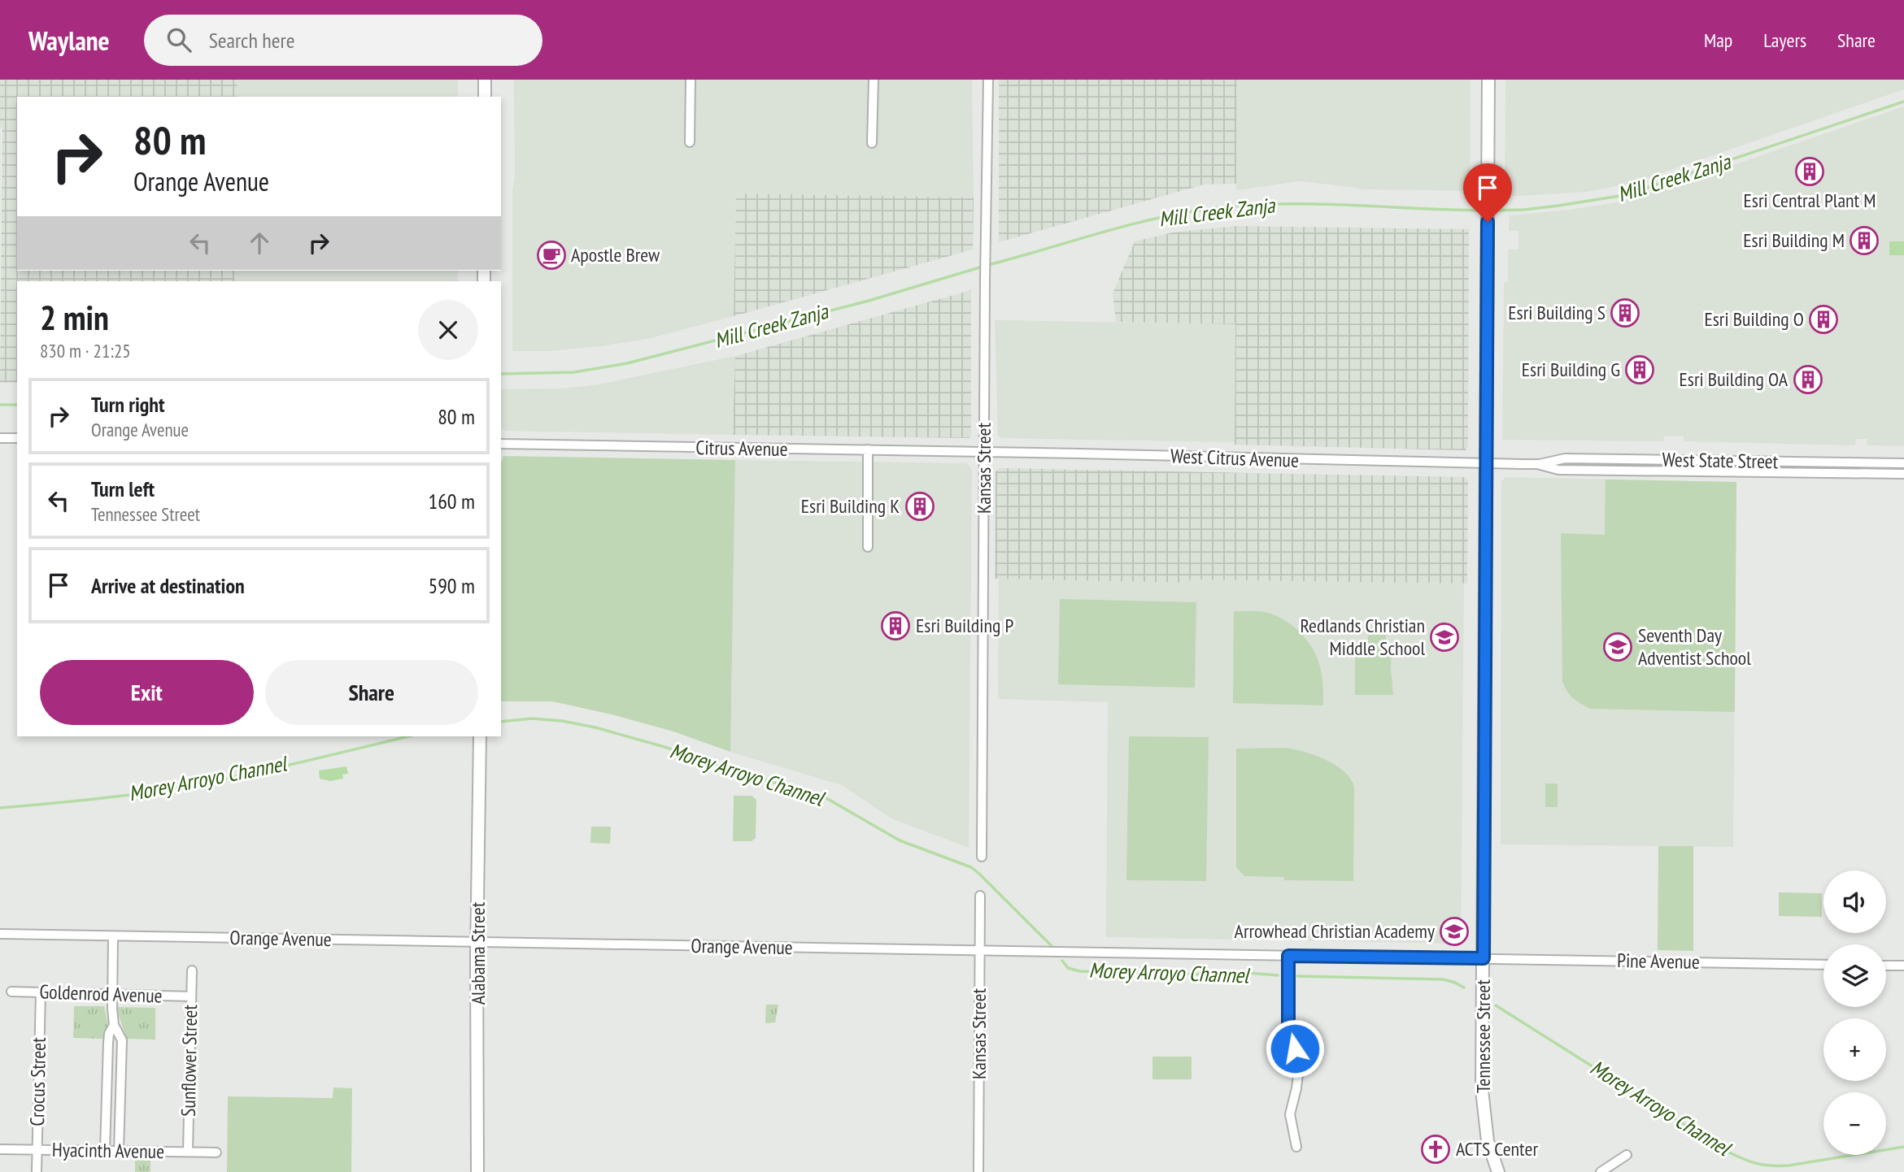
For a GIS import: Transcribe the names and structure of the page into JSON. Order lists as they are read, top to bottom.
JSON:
{
  "streets": {
    "main road": ["Alabama Street", "Tennessee Street"],
    "street": [
      "Citrus Avenue",
      "West Citrus Avenue",
      "West State Street",
      "Kansas Street",
      "Orange Avenue",
      "Pine Avenue",
      "Goldenrod Avenue",
      "Sunflower Street",
      "Crocus Street",
      "Hyacinth Avenue"
    ]
  },
  "crossings": [
    ["Citrus Avenue", "West Citrus Avenue"],
    ["Citrus Avenue", "Kansas Street"],
    ["West Citrus Avenue", "West State Street"],
    ["West Citrus Avenue", "Kansas Street"],
    ["West Citrus Avenue", "Tennessee Street"],
    ["West State Street", "Tennessee Street"],
    ["Kansas Street", "Orange Avenue"],
    ["Orange Avenue", "Alabama Street"],
    ["Orange Avenue", "Pine Avenue"],
    ["Orange Avenue", "Tennessee Street"],
    ["Pine Avenue", "Tennessee Street"],
    ["Goldenrod Avenue", "Sunflower Street"],
    ["Goldenrod Avenue", "Crocus Street"],
    ["Sunflower Street", "Hyacinth Avenue"],
    ["Crocus Street", "Hyacinth Avenue"]
  ],
  "water": ["Mill Creek Zanja", "Morey Arroyo Channel"],
  "places": {
    "building": [
      "Esri Central Plant M",
      "Esri Building M",
      "Esri Building S",
      "Esri Building O",
      "Esri Building G",
      "Esri Building OA",
      "Esri Building K",
      "Esri Building P"
    ],
    "cafe": ["Apostle Brew"],
    "school or university": ["Redlands Christian Middle School", "Seventh Day Adventist School", "Arrowhead Christian Academy"],
    "church": ["ACTS Center"]
  },
  "page": {
    "header": "Waylane",
    "search": "Search here",
    "nav": ["Map", "Layers", "Share"],
    "turn": ["80 m", "Orange Avenue"],
    "heading": ["2 min", "830 m · 21:25"],
    "list": [
      {
        "name": "Turn right",
        "note": "Orange Avenue",
        "value": "80 m"
      },
      {
        "name": "Turn left",
        "note": "Tennessee Street",
        "value": "160 m"
      },
      {
        "name": "Arrive at destination",
        "value": "590 m"
      }
    ],
    "buttons": ["Exit", "Share"],
    "map_buttons": ["+", "−"]
  }
}
